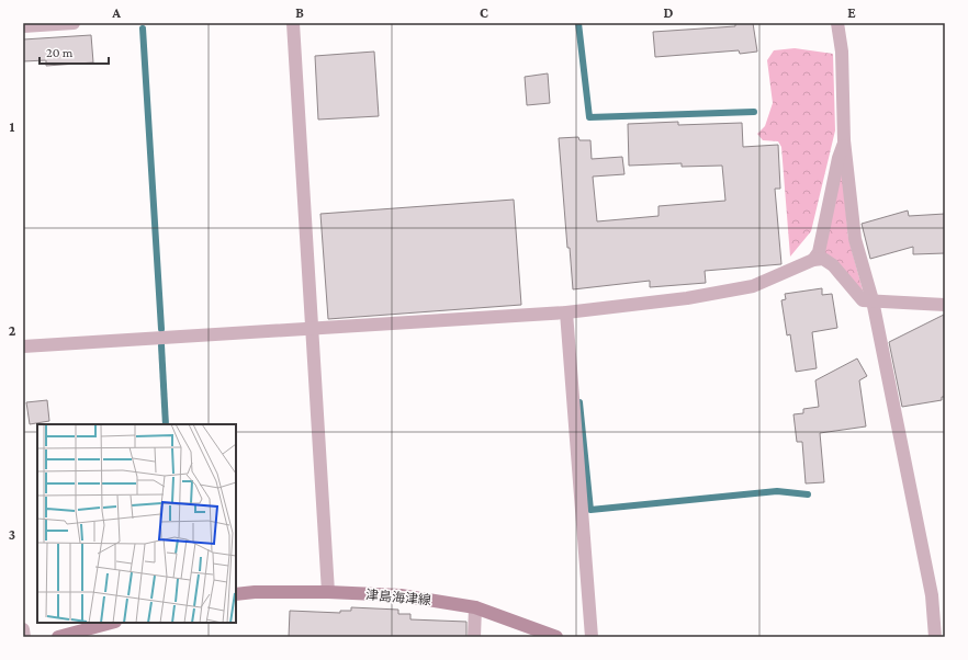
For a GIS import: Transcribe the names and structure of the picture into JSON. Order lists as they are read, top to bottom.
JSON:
{
  "streets": {
    "main road": ["津島海津線"]
  },
  "scale_bar": "20 m",
  "grid": {
    "columns": [
      "A",
      "B",
      "C",
      "D",
      "E"
    ],
    "rows": ["1", "2", "3"]
  }
}
